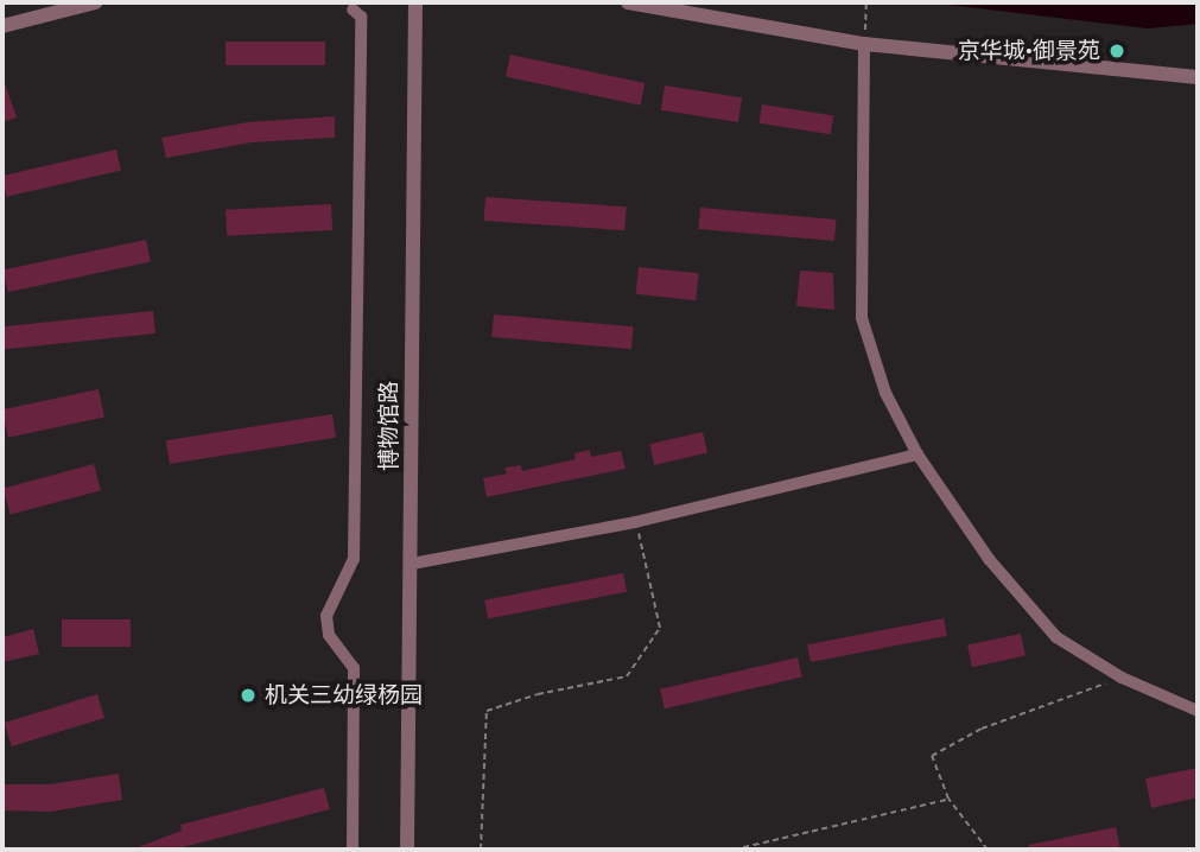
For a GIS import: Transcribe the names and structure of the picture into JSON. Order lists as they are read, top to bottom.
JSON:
{
  "streets": {
    "street": ["博物馆路"]
  },
  "places": ["京华城·御景苑", "机关三幼绿杨园"]
}
